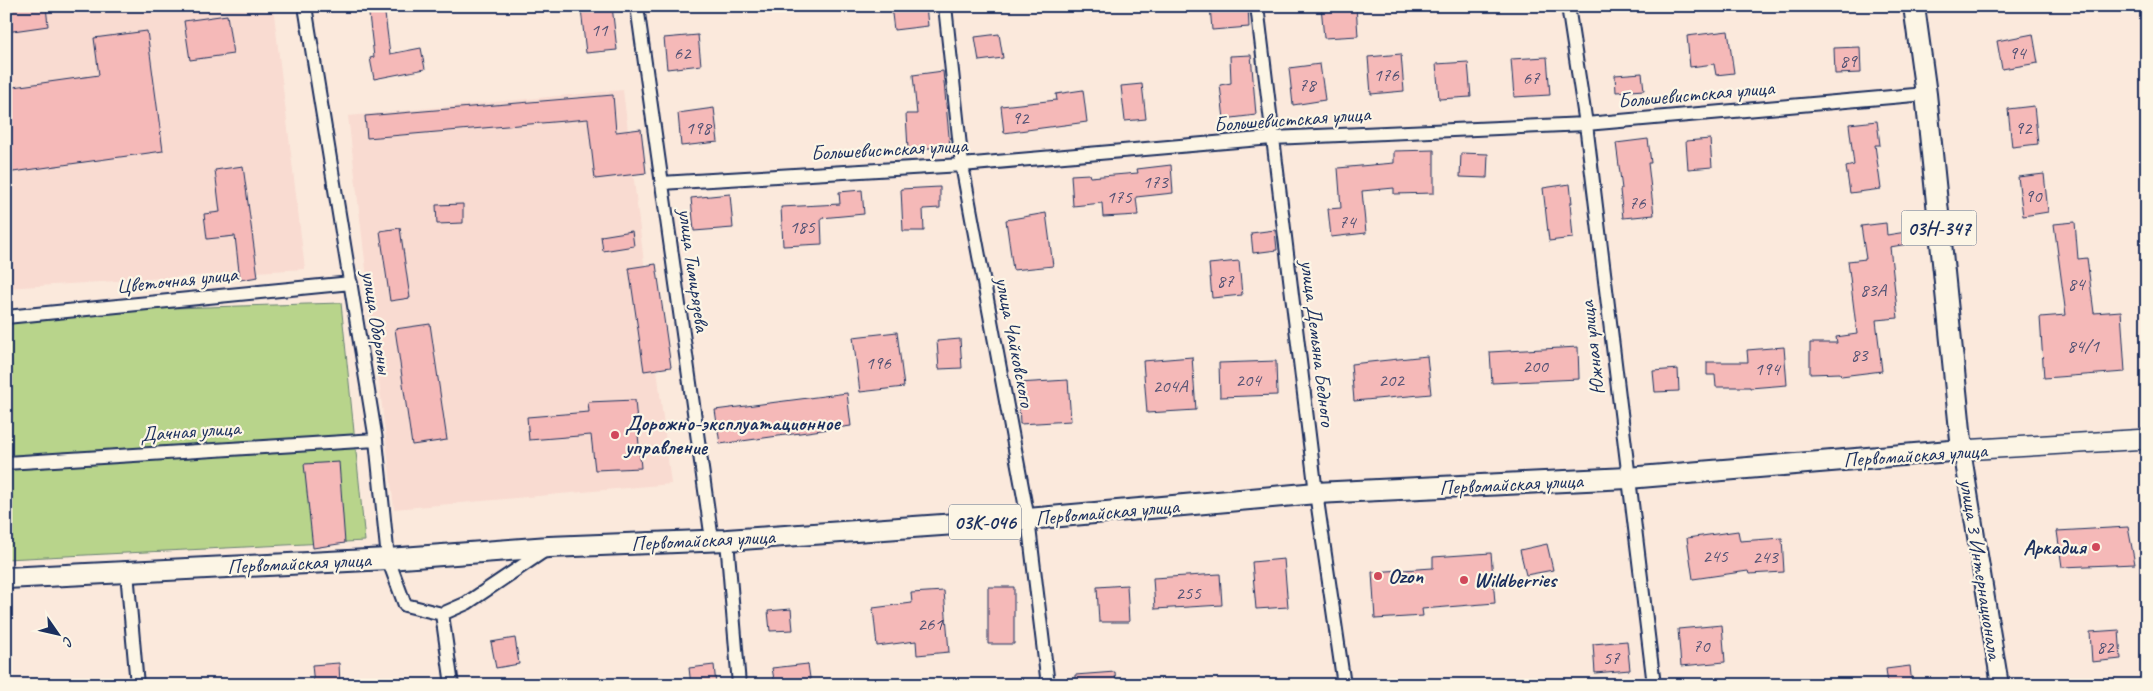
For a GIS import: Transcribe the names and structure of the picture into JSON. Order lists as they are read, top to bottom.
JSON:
{
  "streets": {
    "main road": [
      "03Н-347",
      "Первомайская улица",
      "03К-046",
      "улица 3 Интернационала"
    ],
    "street": [
      "Большевистская улица",
      "улица Тимирязева",
      "Цветочная улица",
      "улица Обороны",
      "улица Чайковского",
      "улица Демьяна Бедного",
      "Южная улица",
      "Дачная улица"
    ]
  },
  "crossings": [
    ["Большевистская улица", "улица Тимирязева"],
    ["Большевистская улица", "улица Чайковского"],
    ["Большевистская улица", "улица Демьяна Бедного"],
    ["Большевистская улица", "Южная улица"],
    ["Большевистская улица", "улица 3 Интернационала"],
    ["улица Тимирязева", "Первомайская улица"],
    ["Цветочная улица", "улица Обороны"],
    ["улица Обороны", "Дачная улица"],
    ["улица Обороны", "Первомайская улица"],
    ["улица Чайковского", "Первомайская улица"],
    ["улица Демьяна Бедного", "Первомайская улица"],
    ["Южная улица", "Первомайская улица"],
    ["Первомайская улица", "улица 3 Интернационала"]
  ],
  "places": [
    "Дорожно-эксплуатационное управление",
    "Аркадия",
    "Ozon",
    "Wildberries"
  ],
  "house_numbers": [
    "11",
    "62",
    "94",
    "89",
    "176",
    "67",
    "78",
    "92",
    "198",
    "92",
    "173",
    "90",
    "175",
    "76",
    "74",
    "185",
    "87",
    "84",
    "83А",
    "84/1",
    "83",
    "196",
    "200",
    "194",
    "204",
    "202",
    "204А",
    "245",
    "243",
    "255",
    "261",
    "70",
    "82",
    "57"
  ],
  "north": "bottom right"
}
